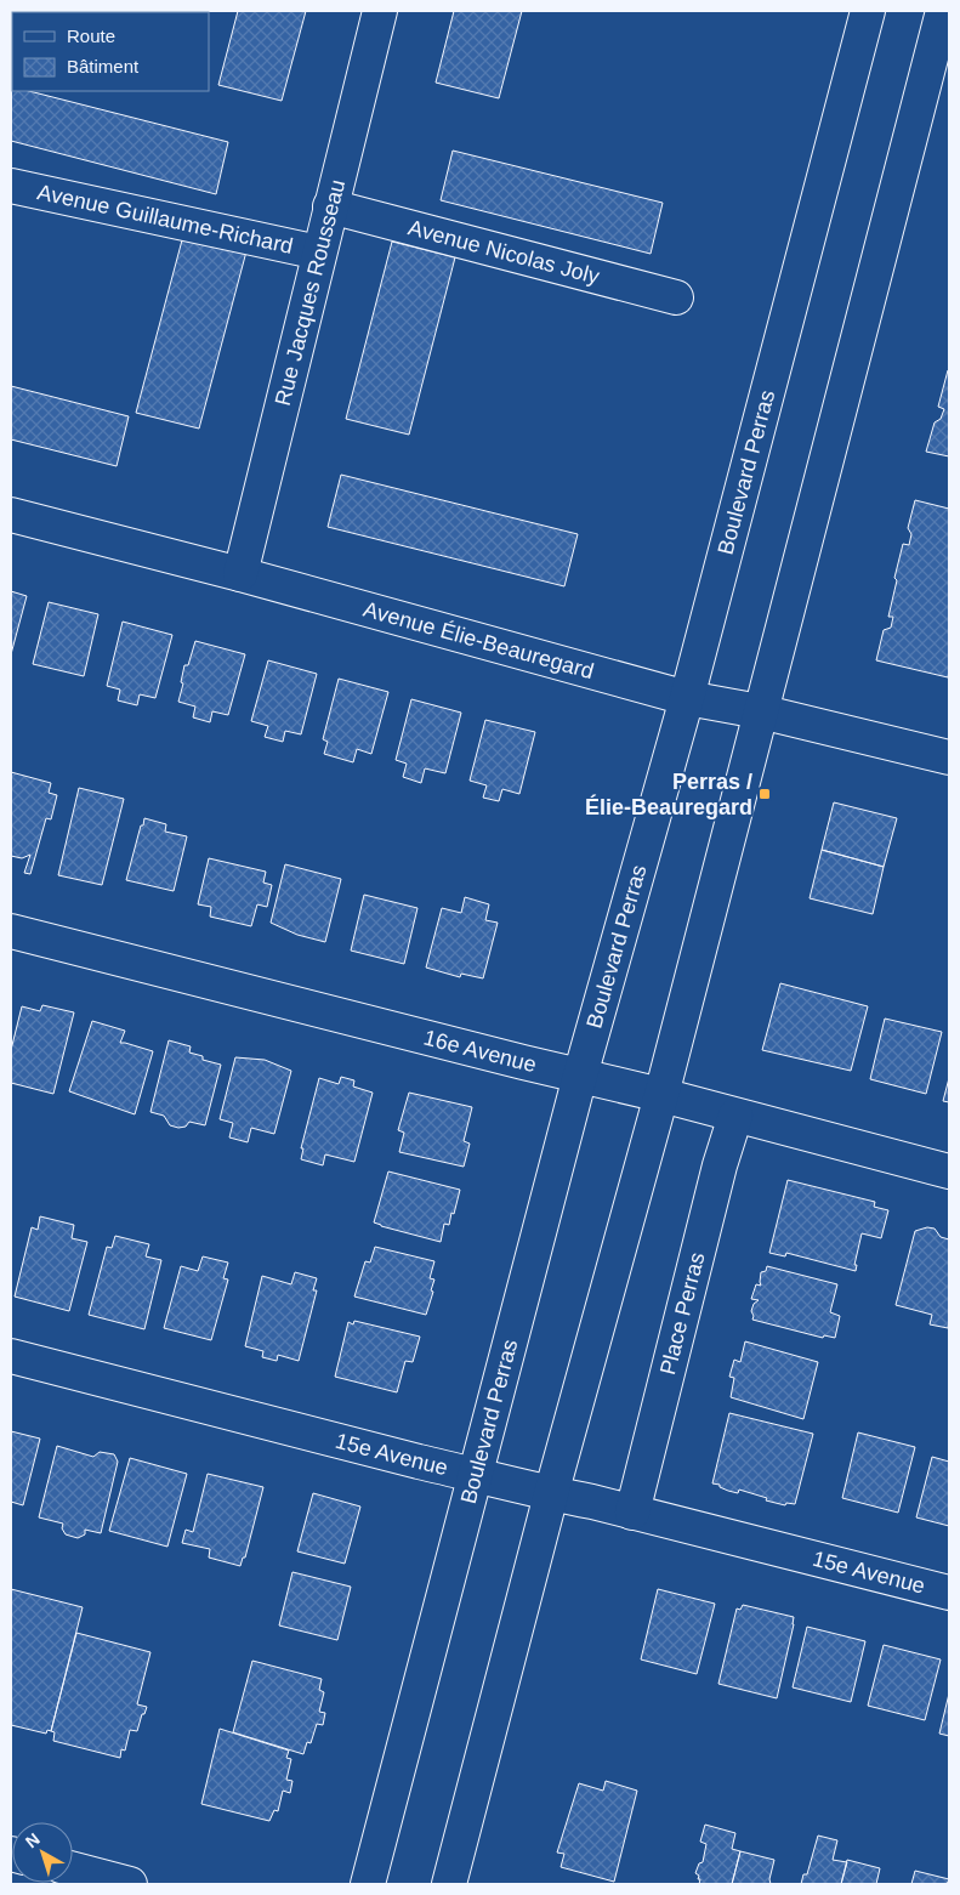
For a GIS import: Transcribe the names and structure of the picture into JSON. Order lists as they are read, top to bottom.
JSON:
{
  "streets": {
    "street": [
      "Avenue Guillaume-Richard",
      "Avenue Nicolas Joly",
      "Rue Jacques Rousseau",
      "Boulevard Perras",
      "Avenue Élie-Beauregard",
      "16e Avenue",
      "Place Perras",
      "15e Avenue"
    ]
  },
  "crossings": [
    ["Avenue Guillaume-Richard", "Rue Jacques Rousseau"],
    ["Avenue Nicolas Joly", "Rue Jacques Rousseau"],
    ["Rue Jacques Rousseau", "Avenue Élie-Beauregard"],
    ["Boulevard Perras", "Avenue Élie-Beauregard"],
    ["Boulevard Perras", "16e Avenue"],
    ["Boulevard Perras", "15e Avenue"],
    ["16e Avenue", "Place Perras"],
    ["Place Perras", "15e Avenue"]
  ],
  "places": {
    "transit": ["Perras / Élie-Beauregard"]
  },
  "legend": ["Route", "Bâtiment"],
  "north": "top left"
}
